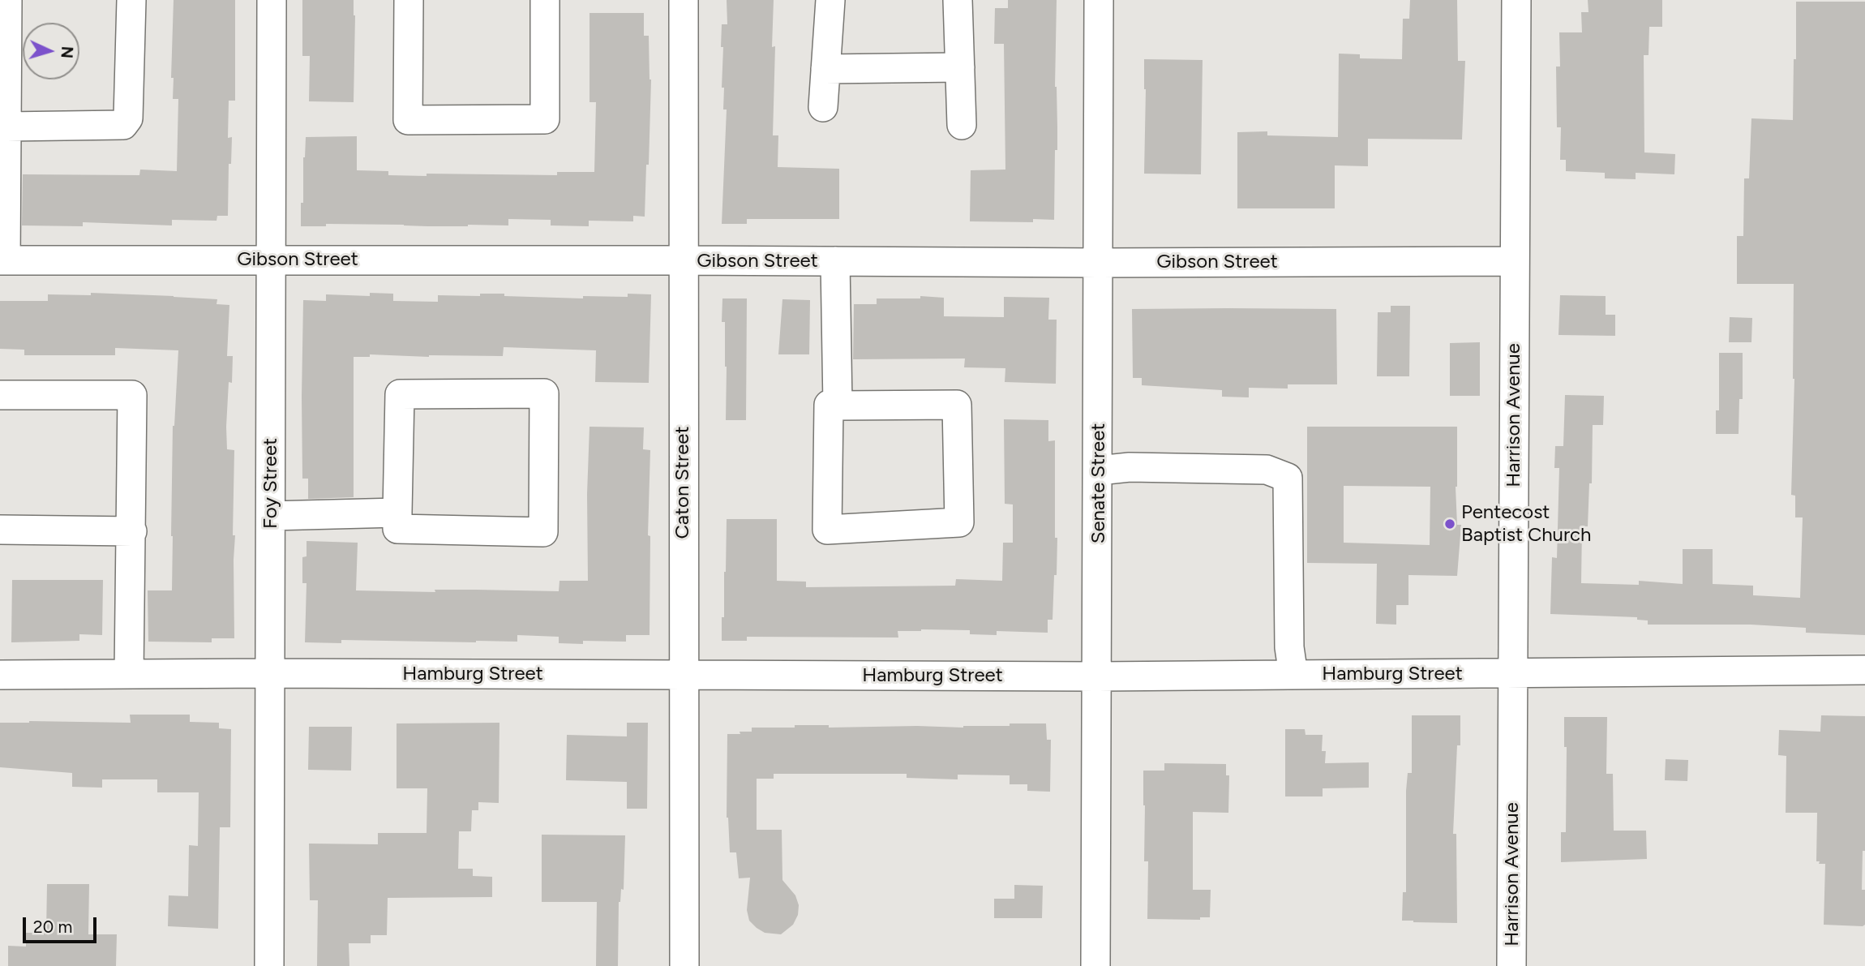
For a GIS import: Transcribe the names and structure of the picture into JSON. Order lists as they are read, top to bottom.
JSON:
{
  "streets": {
    "street": [
      "Gibson Street",
      "Harrison Avenue",
      "Caton Street",
      "Foy Street",
      "Senate Street",
      "Hamburg Street"
    ]
  },
  "crossings": [
    ["Gibson Street", "Harrison Avenue"],
    ["Gibson Street", "Caton Street"],
    ["Gibson Street", "Foy Street"],
    ["Gibson Street", "Senate Street"],
    ["Harrison Avenue", "Hamburg Street"],
    ["Caton Street", "Hamburg Street"],
    ["Foy Street", "Hamburg Street"],
    ["Senate Street", "Hamburg Street"]
  ],
  "places": ["Pentecost Baptist Church"],
  "scale_bar": "20 m",
  "north": "right"
}
